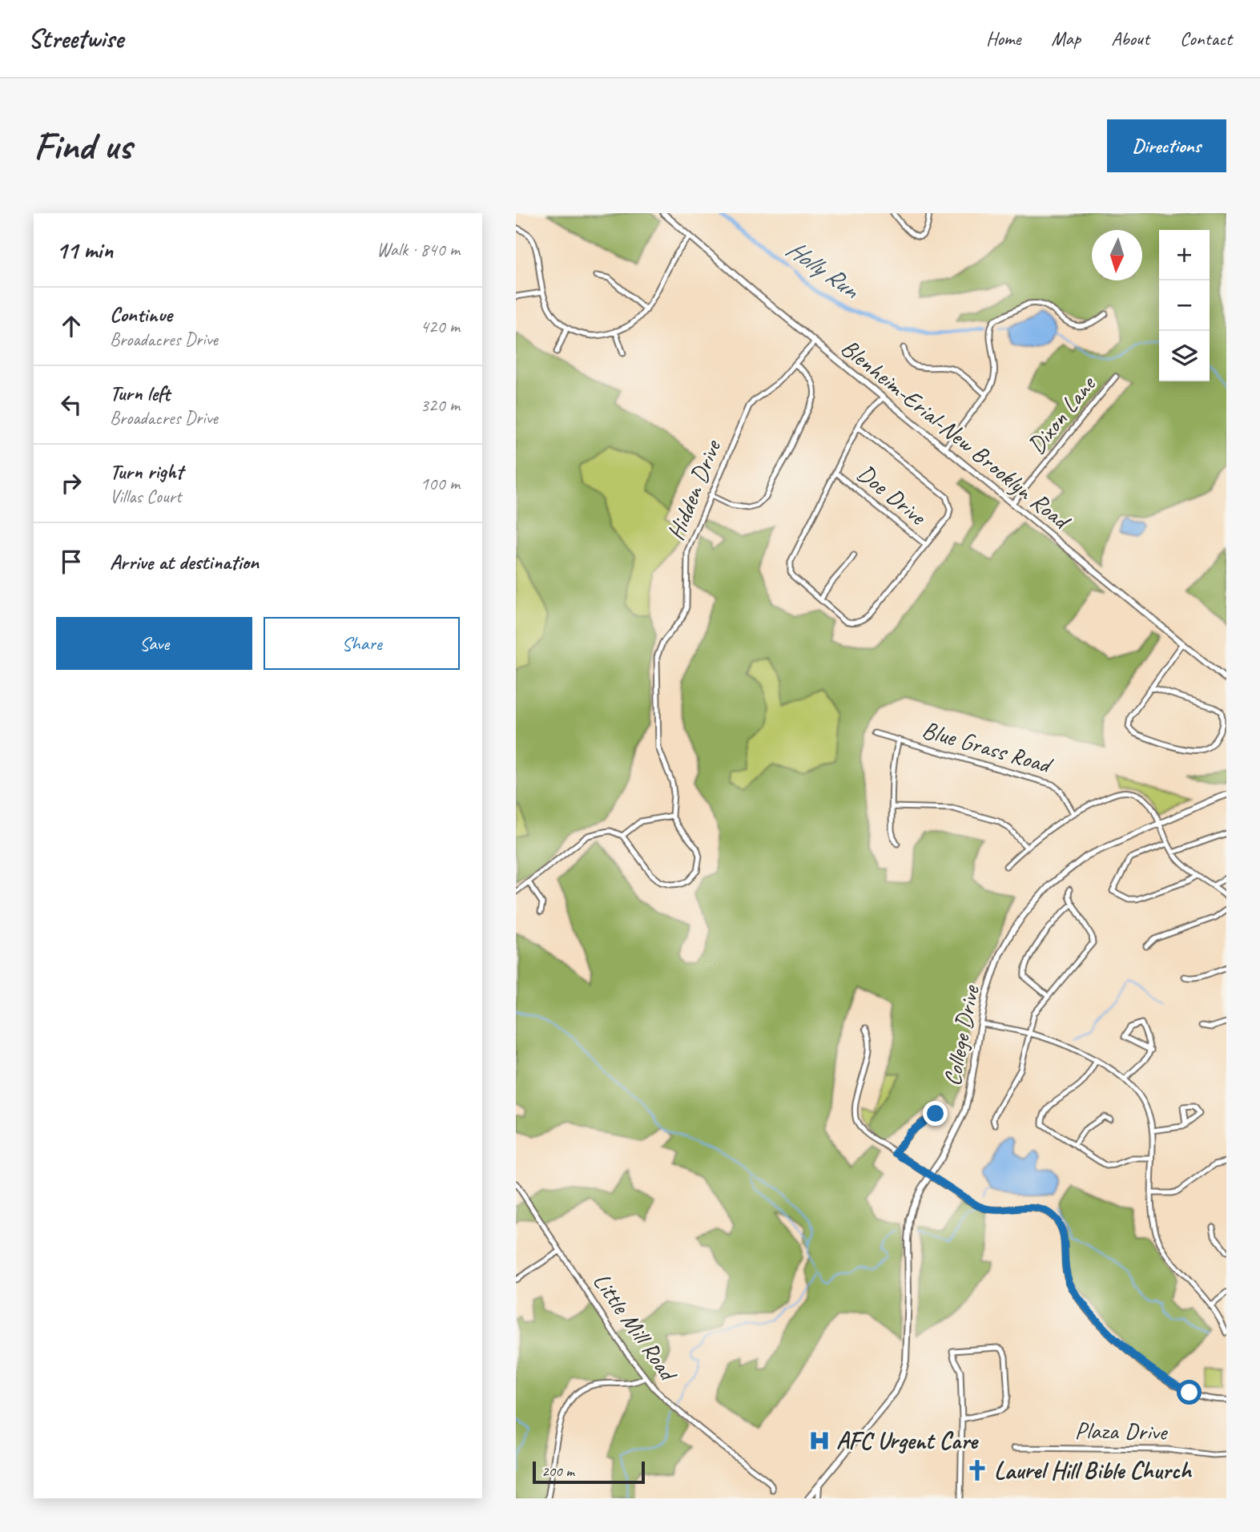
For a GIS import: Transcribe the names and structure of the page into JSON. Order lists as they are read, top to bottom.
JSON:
{
  "streets": {
    "main road": ["Blenheim-Erial-New Brooklyn Road", "College Drive"],
    "street": [
      "Dixon Lane",
      "Hidden Drive",
      "Doe Drive",
      "Blue Grass Road",
      "Little Mill Road",
      "Plaza Drive"
    ]
  },
  "crossings": [
    ["Dixon Lane", "Blenheim-Erial-New Brooklyn Road"],
    ["Blenheim-Erial-New Brooklyn Road", "Hidden Drive"]
  ],
  "water": ["Holly Run"],
  "places": {
    "hospital": ["AFC Urgent Care"],
    "church": ["Laurel Hill Bible Church"]
  },
  "scale_bar": "200 m",
  "north": "bottom",
  "page": {
    "header": "Streetwise",
    "nav": [
      "Home",
      "Map",
      "About",
      "Contact"
    ],
    "buttons": [
      "Directions",
      ["Save", "Share"]
    ],
    "title": "Find us",
    "heading": ["11 min", "Walk · 840 m"],
    "map_buttons": ["+", "−"],
    "list": [
      ["Continue", "Broadacres Drive", "420 m"],
      ["Turn left", "Broadacres Drive", "320 m"],
      ["Turn right", "Villas Court", "100 m"],
      "Arrive at destination"
    ],
    "scale": "200 m"
  }
}
